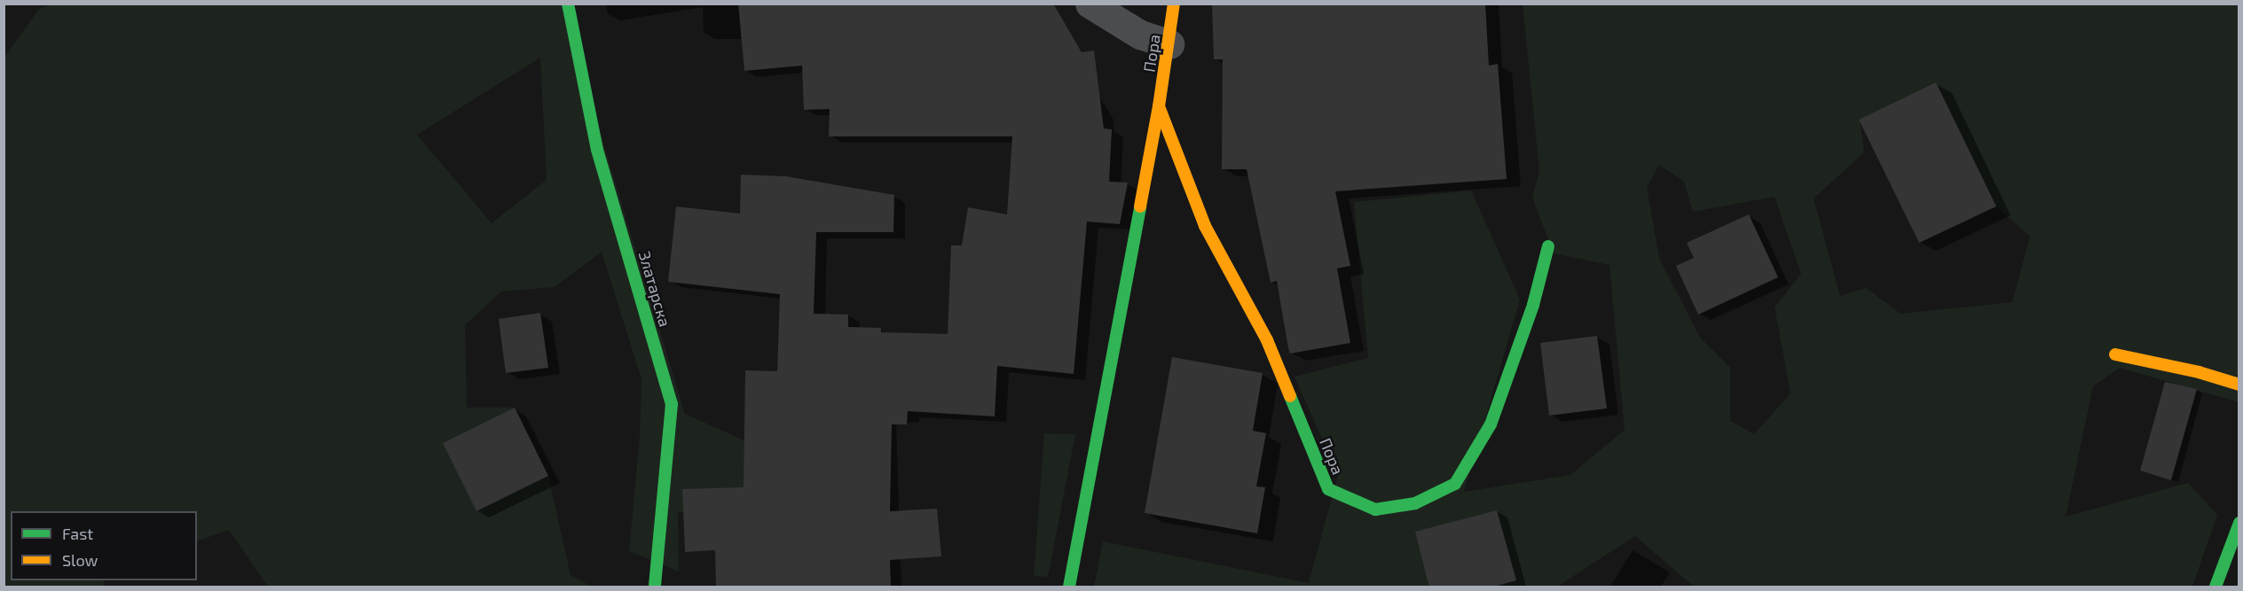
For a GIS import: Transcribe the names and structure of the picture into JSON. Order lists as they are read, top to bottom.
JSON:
{
  "streets": {
    "street": ["Пора", "Златарска"]
  },
  "legend": ["Fast", "Slow"]
}
